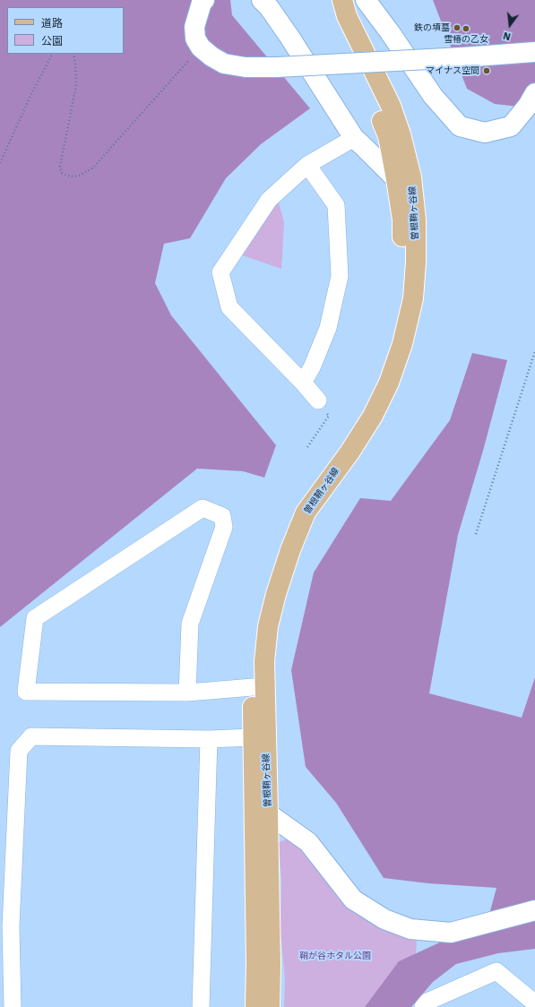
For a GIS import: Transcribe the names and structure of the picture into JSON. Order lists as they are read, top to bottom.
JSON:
{
  "streets": {
    "main road": ["曽根鞘ヶ谷線"]
  },
  "parks": ["鞘が谷ホタル公園"],
  "places": ["鉄の墳墓", "雪椿の乙女", "マイナス空間"],
  "legend": ["道路", "公園"],
  "north": "bottom"
}
